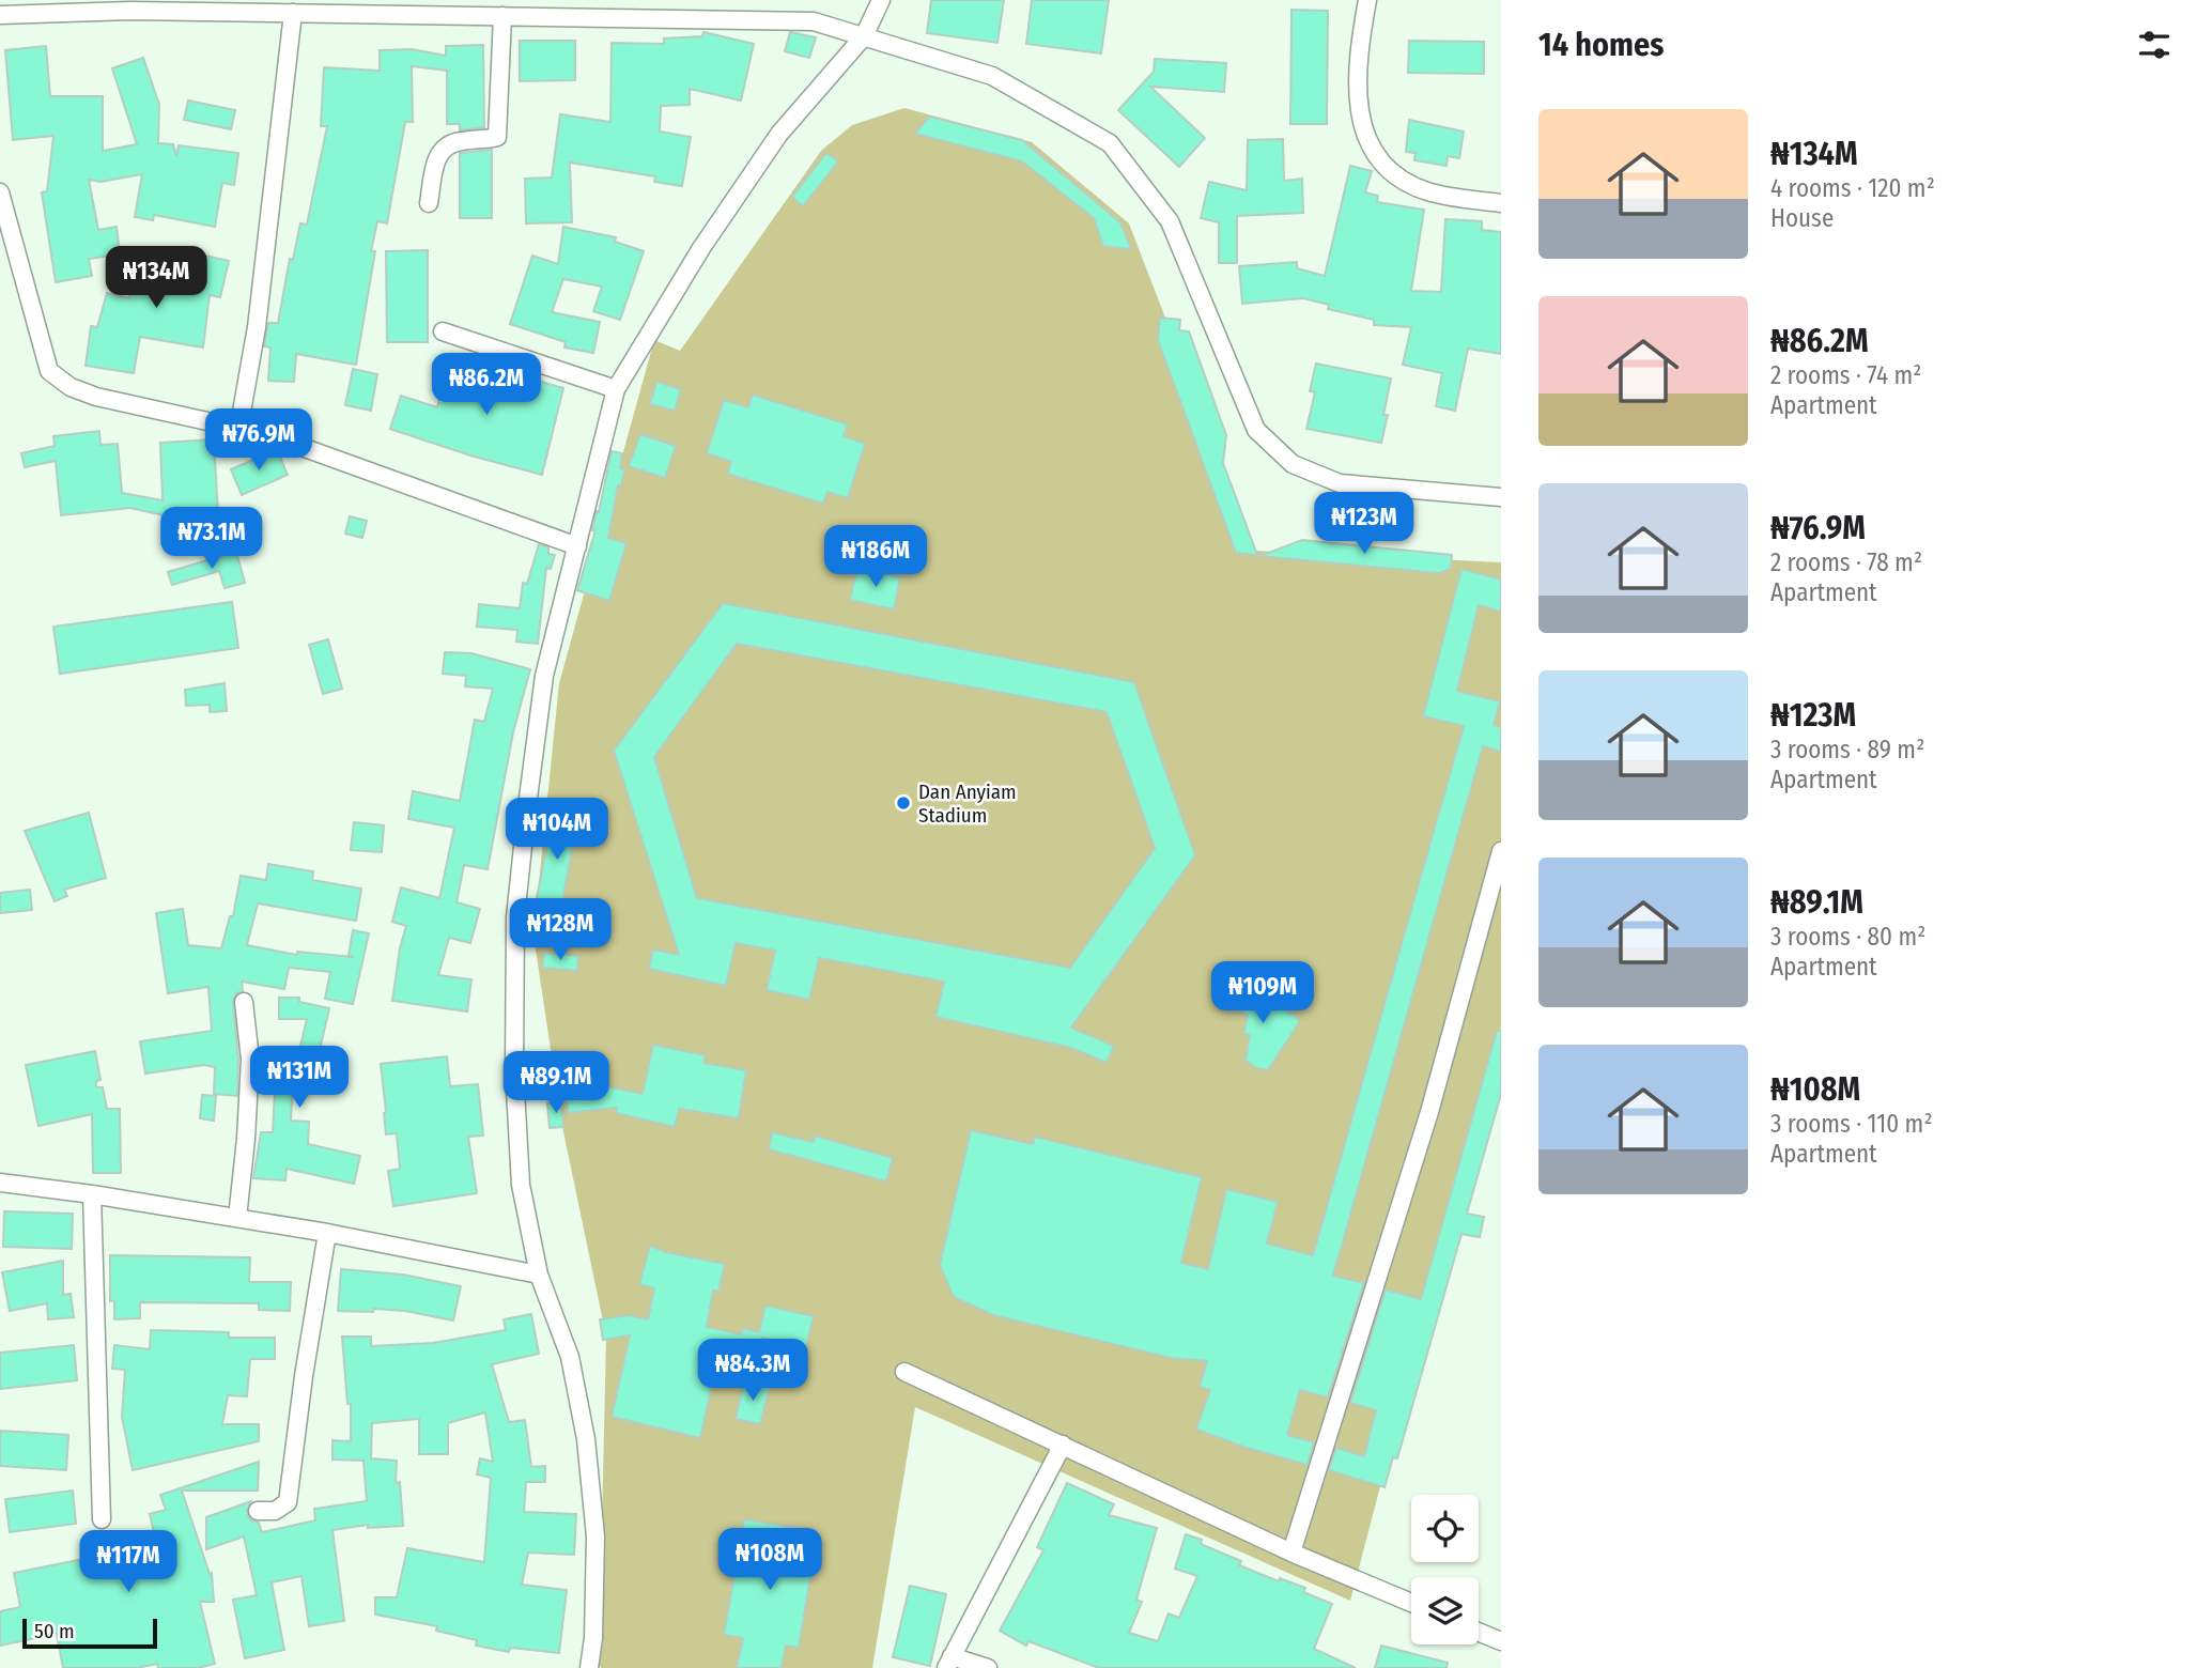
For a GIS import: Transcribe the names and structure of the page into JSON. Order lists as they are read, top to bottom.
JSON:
{
  "places": ["Dan Anyiam Stadium"],
  "scale_bar": "50 m",
  "page": {
    "heading": "14 homes",
    "list": [
      {
        "name": "₦134M",
        "note": "4 rooms · 120 m² · House"
      },
      {
        "name": "₦86.2M",
        "note": "2 rooms · 74 m² · Apartment"
      },
      {
        "name": "₦76.9M",
        "note": "2 rooms · 78 m² · Apartment"
      },
      {
        "name": "₦123M",
        "note": "3 rooms · 89 m² · Apartment"
      },
      {
        "name": "₦89.1M",
        "note": "3 rooms · 80 m² · Apartment"
      },
      {
        "name": "₦108M",
        "note": "3 rooms · 110 m² · Apartment"
      }
    ],
    "price": [
      "₦134M",
      "₦86.2M",
      "₦76.9M",
      "₦123M",
      "₦73.1M",
      "₦186M",
      "₦104M",
      "₦128M",
      "₦109M",
      "₦131M",
      "₦89.1M",
      "₦84.3M",
      "₦108M",
      "₦117M"
    ],
    "scale": "50 m"
  }
}
